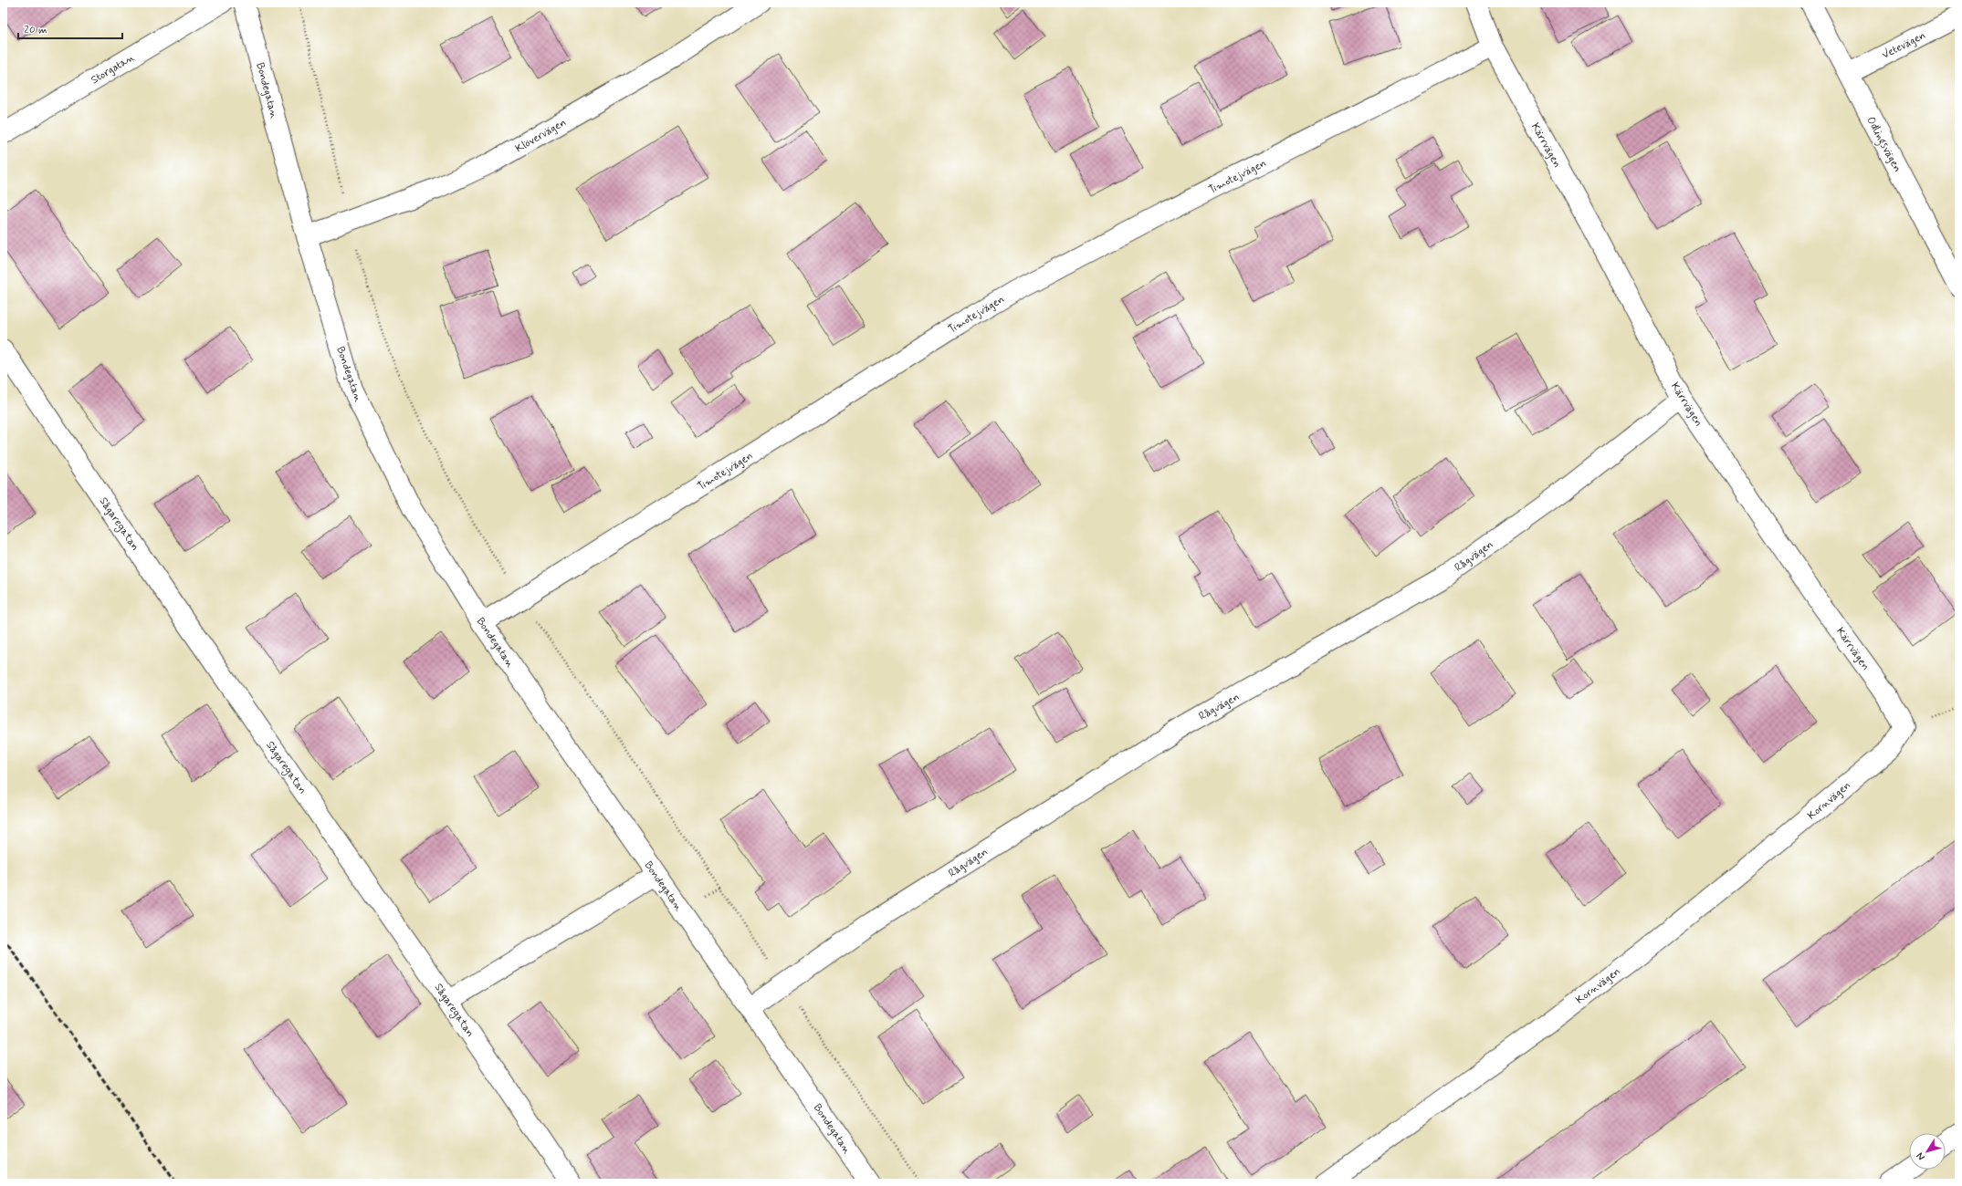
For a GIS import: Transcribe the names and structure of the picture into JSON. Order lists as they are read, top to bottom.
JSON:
{
  "streets": {
    "street": [
      "Vetevägen",
      "Storgatan",
      "Bondegatan",
      "Klövervägen",
      "Odlingsvägen",
      "Kärrvägen",
      "Timotejvägen",
      "Sågaregatan",
      "Rågvägen",
      "Kornvägen"
    ]
  },
  "crossings": [
    ["Vetevägen", "Odlingsvägen"],
    ["Bondegatan", "Klövervägen"],
    ["Bondegatan", "Timotejvägen"],
    ["Bondegatan", "Rågvägen"],
    ["Kärrvägen", "Timotejvägen"],
    ["Kärrvägen", "Rågvägen"],
    ["Kärrvägen", "Kornvägen"]
  ],
  "scale_bar": "20 m",
  "north": "bottom left"
}
